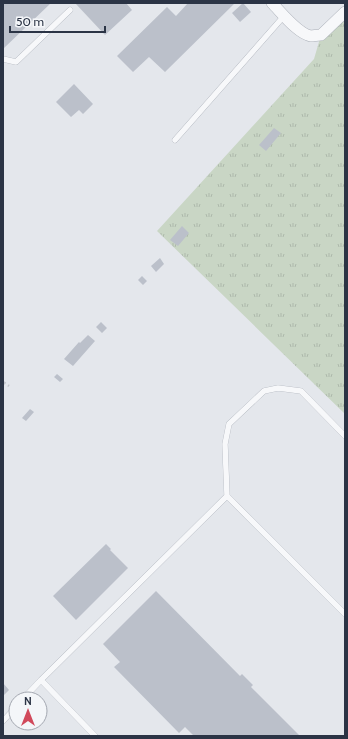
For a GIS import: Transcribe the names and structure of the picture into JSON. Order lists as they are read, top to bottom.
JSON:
{
  "scale_bar": "50 m",
  "north": "top"
}
